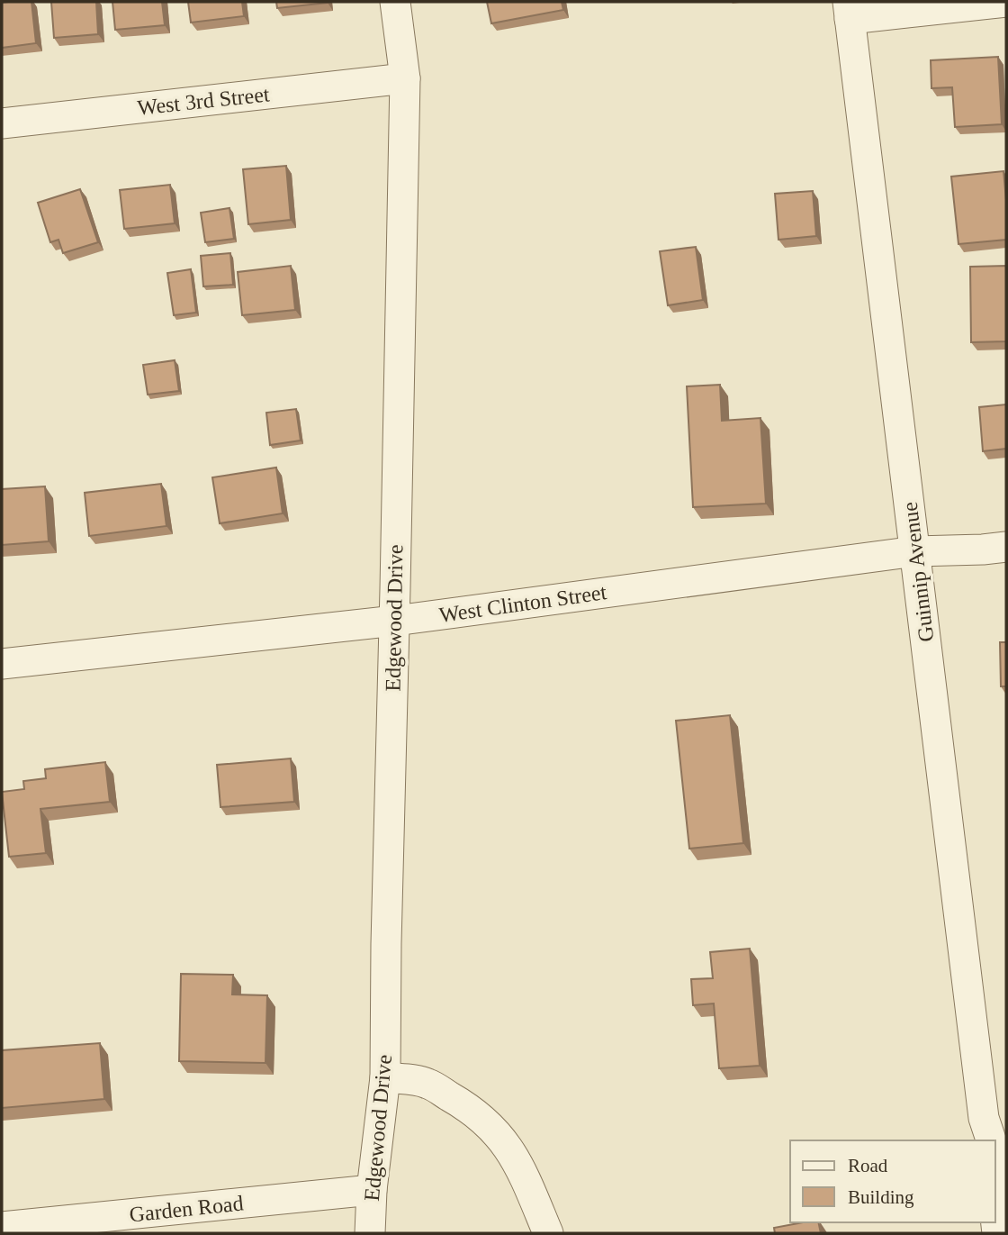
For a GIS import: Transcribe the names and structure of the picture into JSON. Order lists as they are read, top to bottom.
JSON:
{
  "streets": {
    "street": [
      "West 3rd Street",
      "Guinnip Avenue",
      "West Clinton Street",
      "Edgewood Drive",
      "Garden Road"
    ]
  },
  "crossings": [
    ["West 3rd Street", "Edgewood Drive"],
    ["Guinnip Avenue", "West Clinton Street"],
    ["West Clinton Street", "Edgewood Drive"],
    ["Edgewood Drive", "Garden Road"]
  ],
  "legend": ["Road", "Building"]
}
